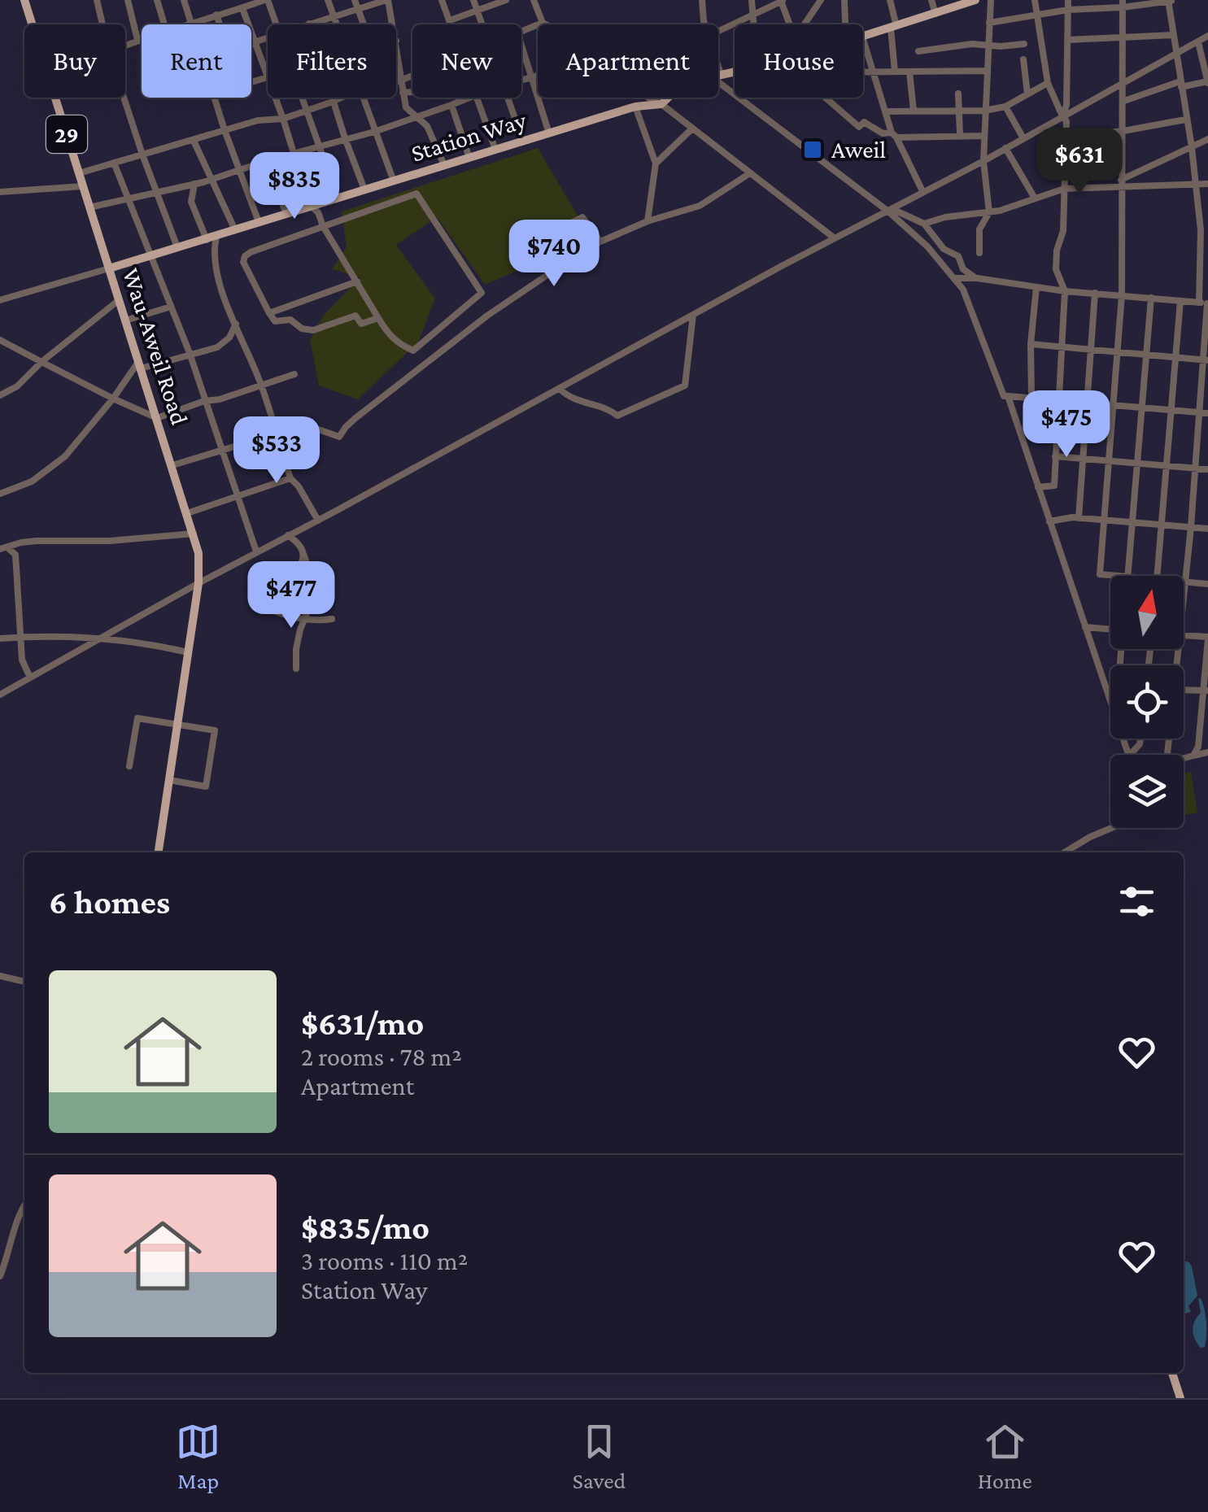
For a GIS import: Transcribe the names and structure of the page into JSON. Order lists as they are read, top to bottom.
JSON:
{
  "streets": {
    "main road": ["29", "Station Way", "Wau-Aweil Road"]
  },
  "crossings": [
    ["Station Way", "Wau-Aweil Road"]
  ],
  "places": {
    "transit": ["Aweil"]
  },
  "north": "top",
  "page": {
    "chip": [
      "Buy",
      "Rent",
      "Filters",
      "New",
      "Apartment",
      "House"
    ],
    "price": [
      "$631",
      "$835",
      "$740",
      "$475",
      "$533",
      "$477"
    ],
    "heading": "6 homes",
    "list": [
      {
        "name": "$631/mo",
        "note": "2 rooms · 78 m² · Apartment"
      },
      {
        "name": "$835/mo",
        "note": "3 rooms · 110 m² · Station Way"
      }
    ],
    "tabs": ["Map", "Saved", "Home"]
  }
}
